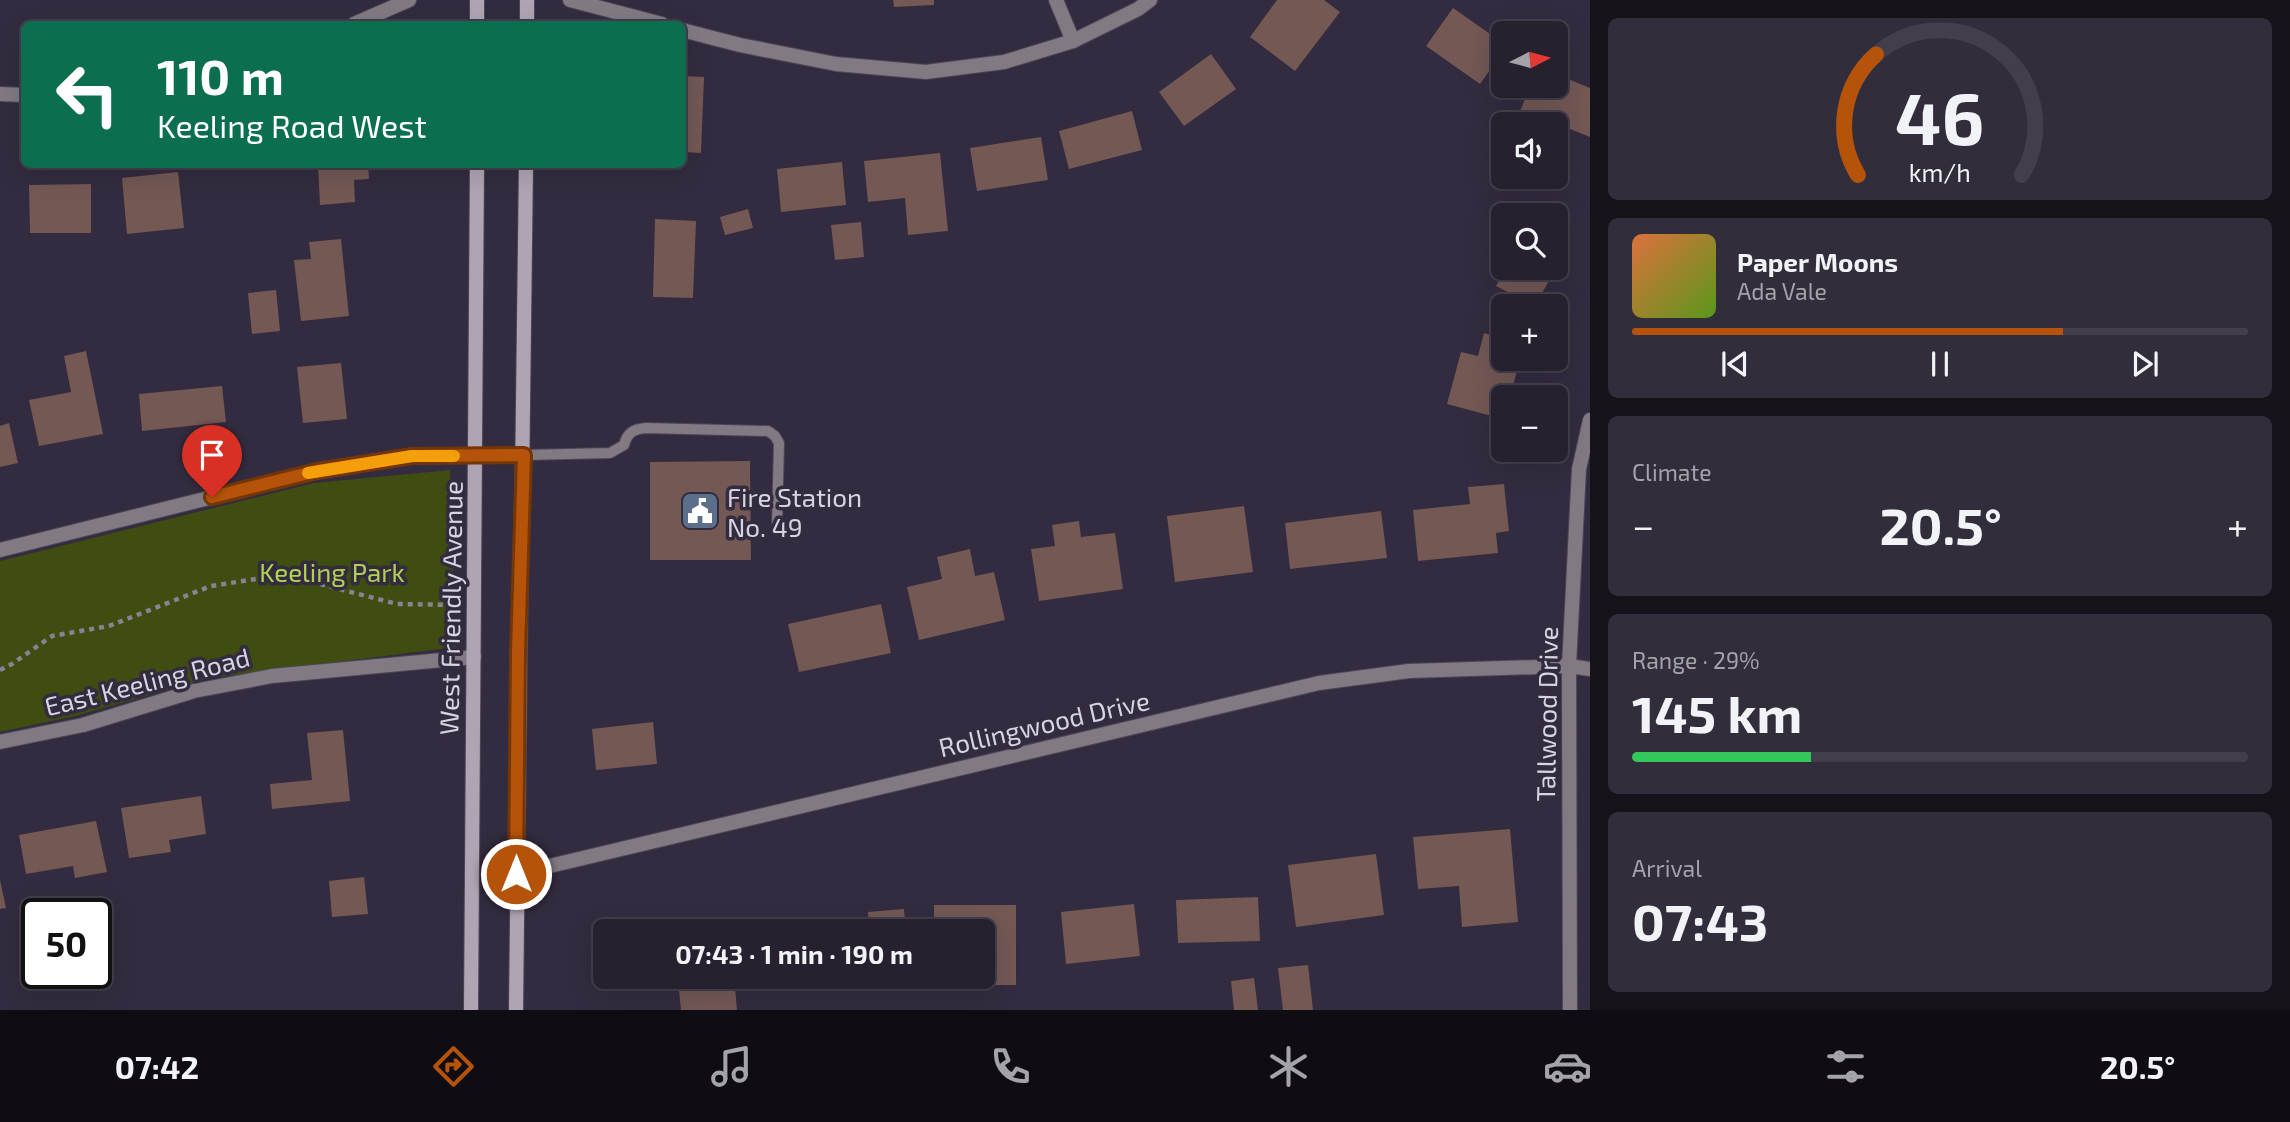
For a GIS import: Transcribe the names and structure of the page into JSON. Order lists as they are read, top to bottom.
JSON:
{
  "streets": {
    "main road": ["West Friendly Avenue"],
    "street": ["East Keeling Road", "Tallwood Drive", "Rollingwood Drive"]
  },
  "crossings": [
    ["West Friendly Avenue", "East Keeling Road"],
    ["Tallwood Drive", "Rollingwood Drive"]
  ],
  "parks": ["Keeling Park"],
  "places": {
    "public building": ["Fire Station No. 49"]
  },
  "north": "right",
  "page": {
    "map_buttons": ["+", "−"],
    "turn": ["110 m", "Keeling Road West"],
    "song": ["Paper Moons", "Ada Vale"],
    "tile": [
      "Climate",
      ["Range · 29%", "145 km"],
      ["Arrival", "07:43"]
    ],
    "heat": ["−", "20.5°", "+"],
    "limit": "50",
    "trip": "07:43 · 1 min · 190 m",
    "tabs": ["07:42", "20.5°"],
    "gauge": ["46", "km/h"]
  }
}
